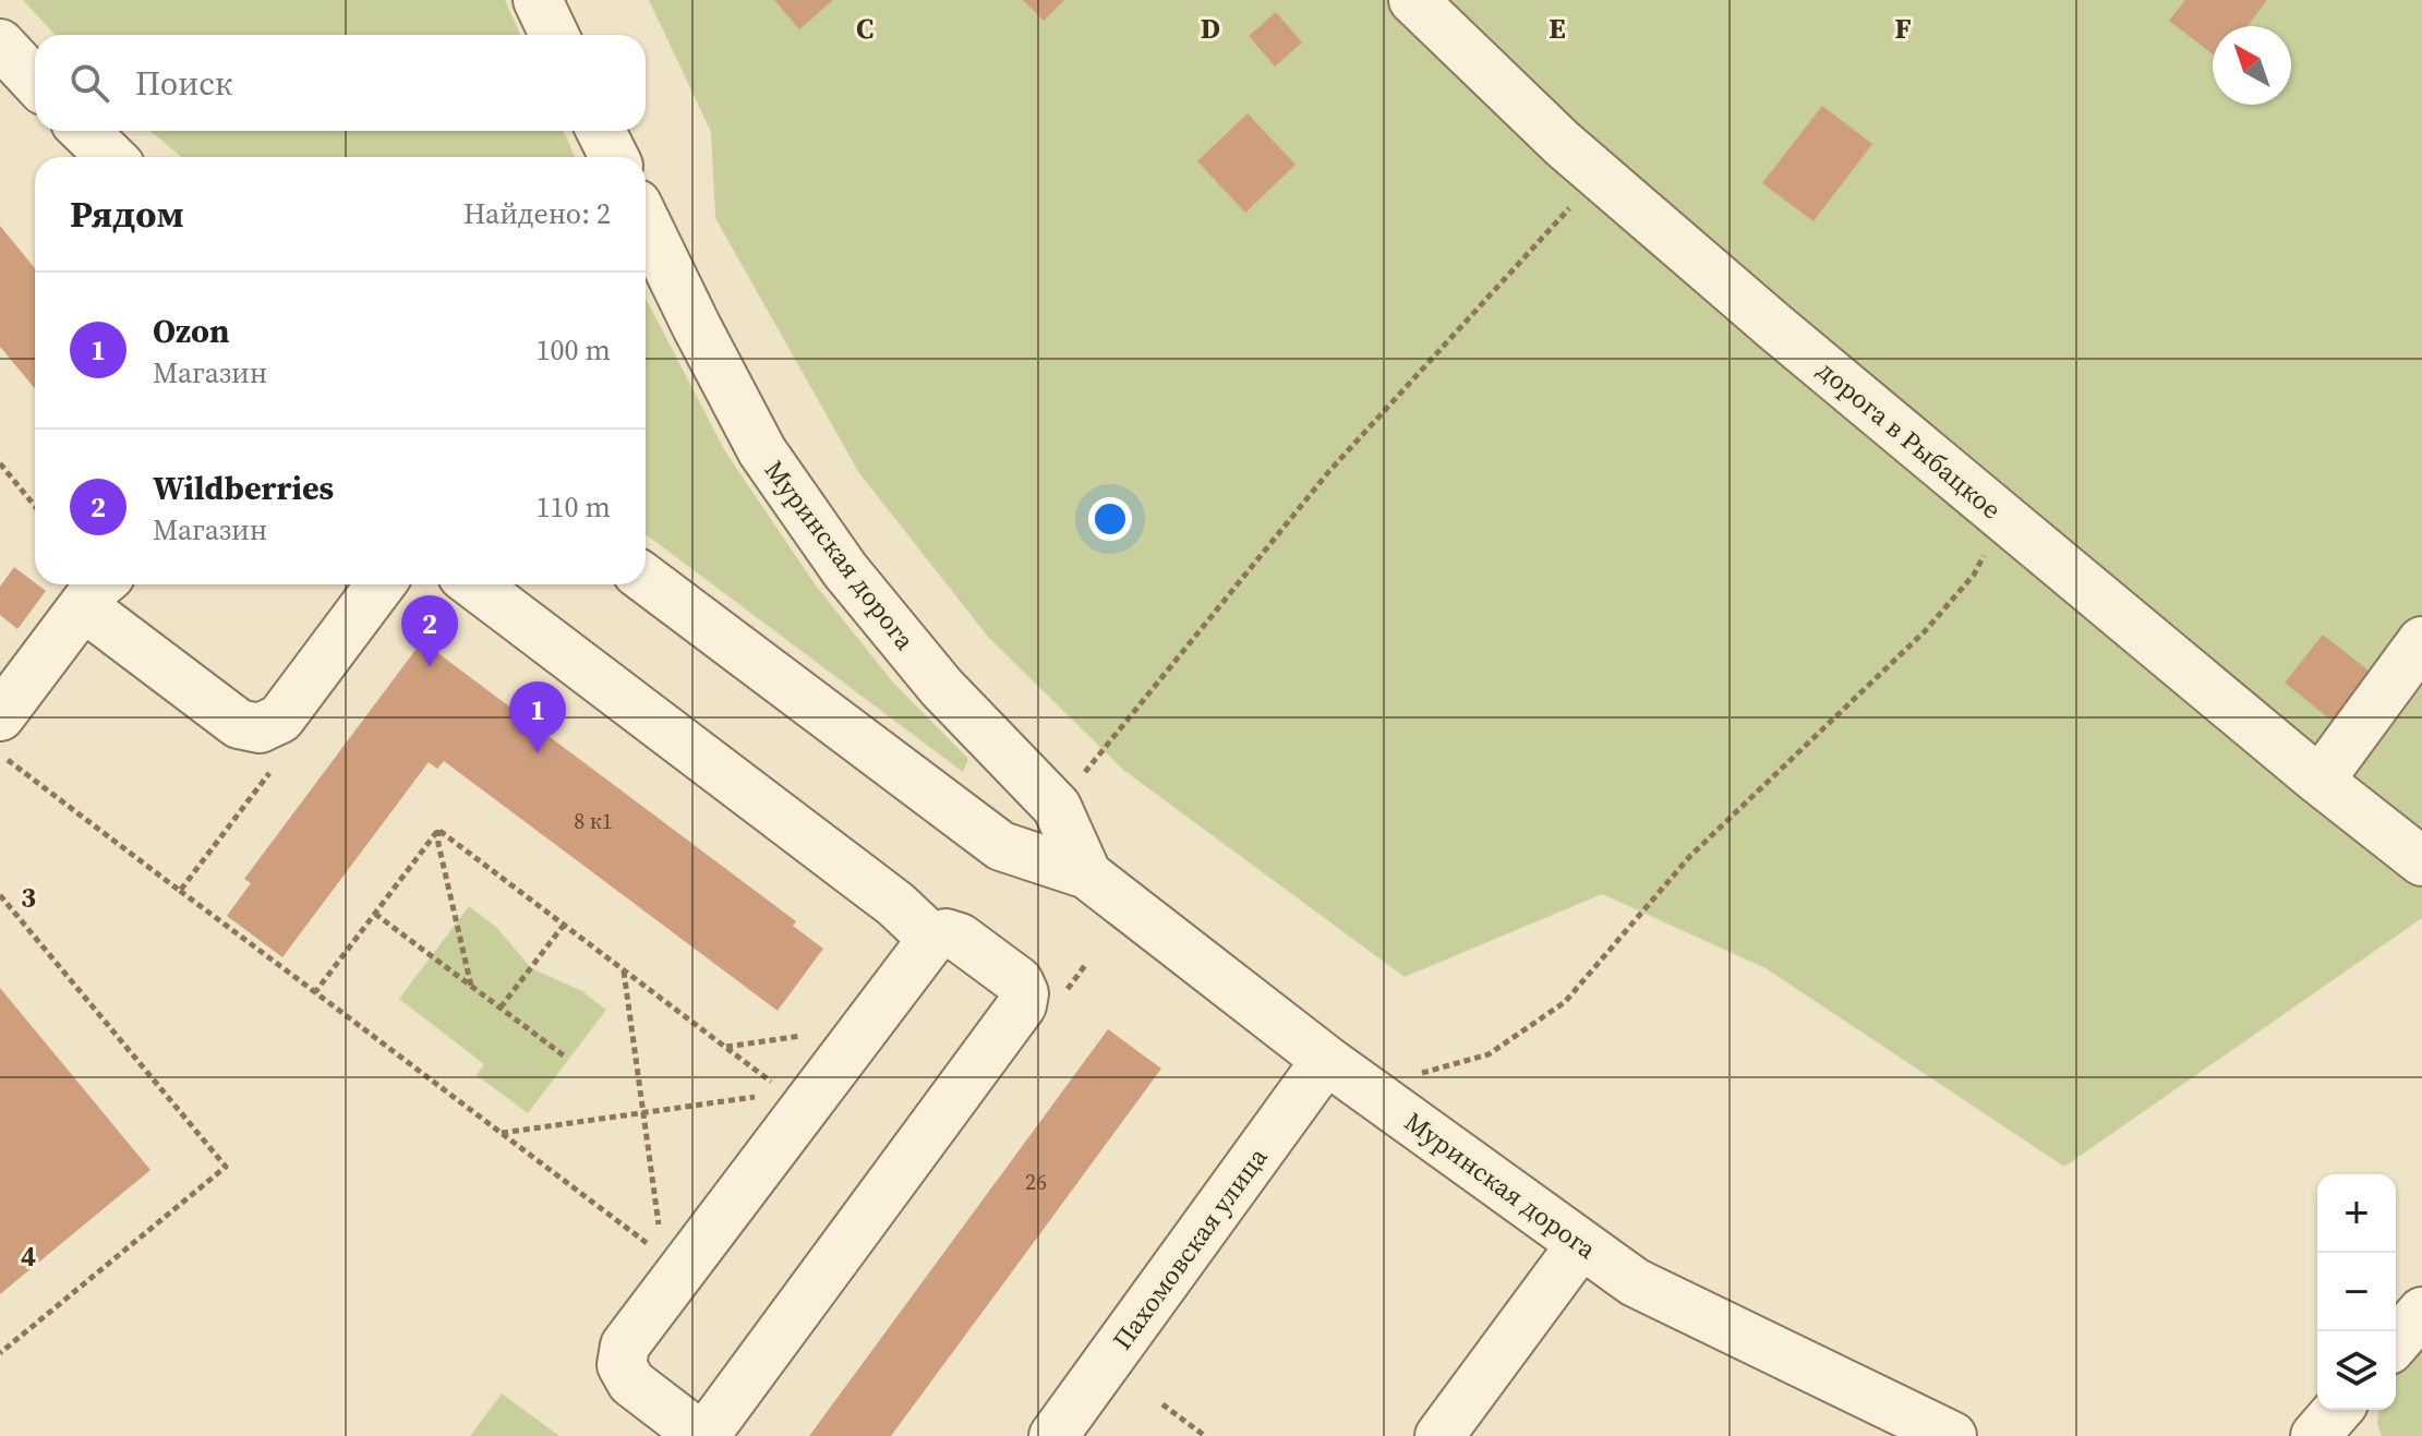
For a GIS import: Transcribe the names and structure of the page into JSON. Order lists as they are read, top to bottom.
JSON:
{
  "streets": {
    "street": ["дорога в Рыбацкое", "Муринская дорога", "Пахомовская улица"]
  },
  "crossings": [
    ["Муринская дорога", "Пахомовская улица"]
  ],
  "house_numbers": ["8 к1", "26"],
  "north": "top left",
  "page": {
    "search": "Поиск",
    "heading": ["Рядом", "Найдено: 2"],
    "list": [
      {
        "mark": "1",
        "name": "Ozon",
        "note": "Магазин",
        "value": "100 m"
      },
      {
        "mark": "2",
        "name": "Wildberries",
        "note": "Магазин",
        "value": "110 m"
      }
    ],
    "pins": ["2", "1"],
    "map_buttons": ["+", "−"]
  },
  "grid": {
    "columns": [
      "C",
      "D",
      "E",
      "F"
    ],
    "rows": ["3", "4"]
  }
}
